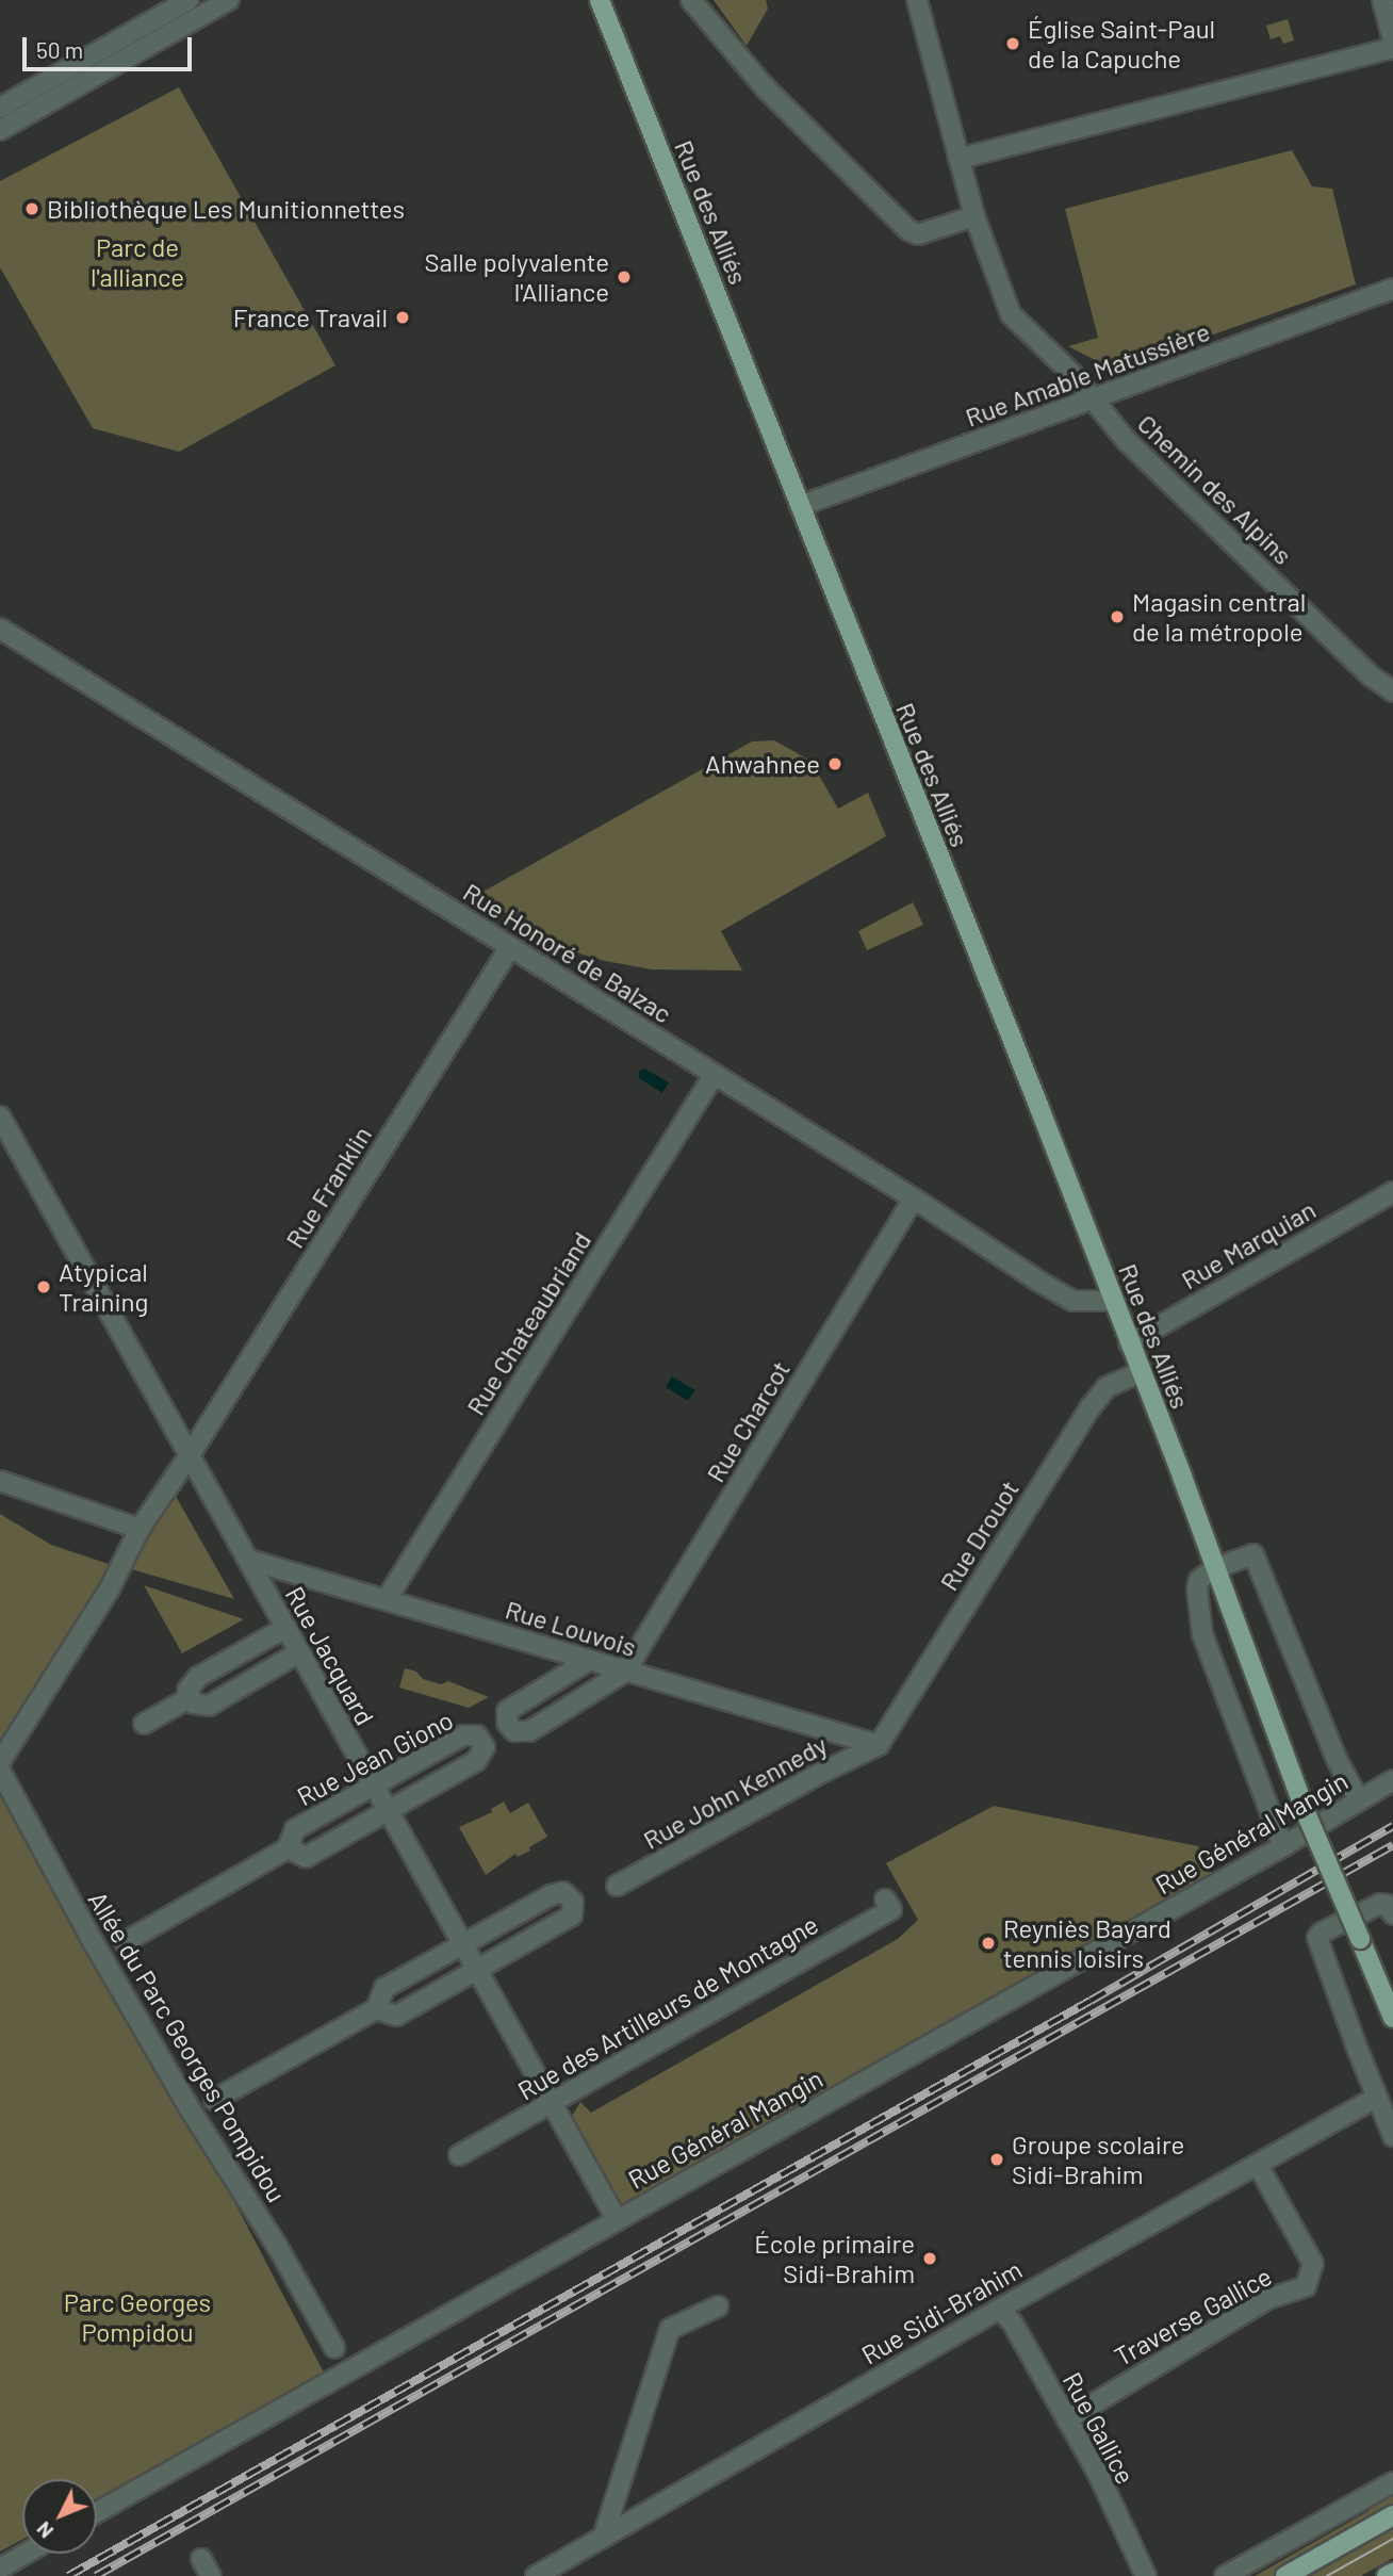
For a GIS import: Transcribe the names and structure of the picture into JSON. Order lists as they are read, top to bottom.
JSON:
{
  "streets": {
    "main road": ["Rue des Alliés"],
    "street": [
      "Rue Amable Matussière",
      "Chemin des Alpins",
      "Rue Honoré de Balzac",
      "Rue Franklin",
      "Rue Marquian",
      "Rue Chateaubriand",
      "Rue Charcot",
      "Rue Drouot",
      "Rue Louvois",
      "Rue Jacquard",
      "Rue Jean Giono",
      "Rue John Kennedy",
      "Rue Général Mangin",
      "Rue des Artilleurs de Montagne",
      "Allée du Parc Georges Pompidou",
      "Rue Sidi-Brahim",
      "Traverse Gallice",
      "Rue Gallice"
    ]
  },
  "crossings": [
    ["Rue des Alliés", "Rue Amable Matussière"],
    ["Rue des Alliés", "Rue Honoré de Balzac"],
    ["Rue des Alliés", "Rue Marquian"],
    ["Rue des Alliés", "Rue Drouot"],
    ["Rue Amable Matussière", "Chemin des Alpins"],
    ["Rue Honoré de Balzac", "Rue Franklin"],
    ["Rue Honoré de Balzac", "Rue Chateaubriand"],
    ["Rue Honoré de Balzac", "Rue Charcot"],
    ["Rue Franklin", "Rue Jacquard"],
    ["Rue Chateaubriand", "Rue Louvois"],
    ["Rue Charcot", "Rue Louvois"],
    ["Rue Drouot", "Rue Louvois"],
    ["Rue Drouot", "Rue John Kennedy"],
    ["Rue Louvois", "Rue Jacquard"],
    ["Rue Louvois", "Rue John Kennedy"],
    ["Rue Jacquard", "Rue Jean Giono"],
    ["Rue Jacquard", "Rue Général Mangin"],
    ["Rue Jacquard", "Rue des Artilleurs de Montagne"],
    ["Rue Sidi-Brahim", "Traverse Gallice"],
    ["Rue Sidi-Brahim", "Rue Gallice"],
    ["Traverse Gallice", "Rue Gallice"]
  ],
  "parks": ["Parc de l'alliance", "Parc Georges Pompidou"],
  "places": [
    "Église Saint-Paul de la Capuche",
    "Bibliothèque Les Munitionnettes",
    "Salle polyvalente l'Alliance",
    "France Travail",
    "Magasin central de la métropole",
    "Ahwahnee",
    "Atypical Training",
    "Reyniès Bayard tennis loisirs",
    "Groupe scolaire Sidi-Brahim",
    "École primaire Sidi-Brahim"
  ],
  "scale_bar": "50 m",
  "north": "bottom left"
}
